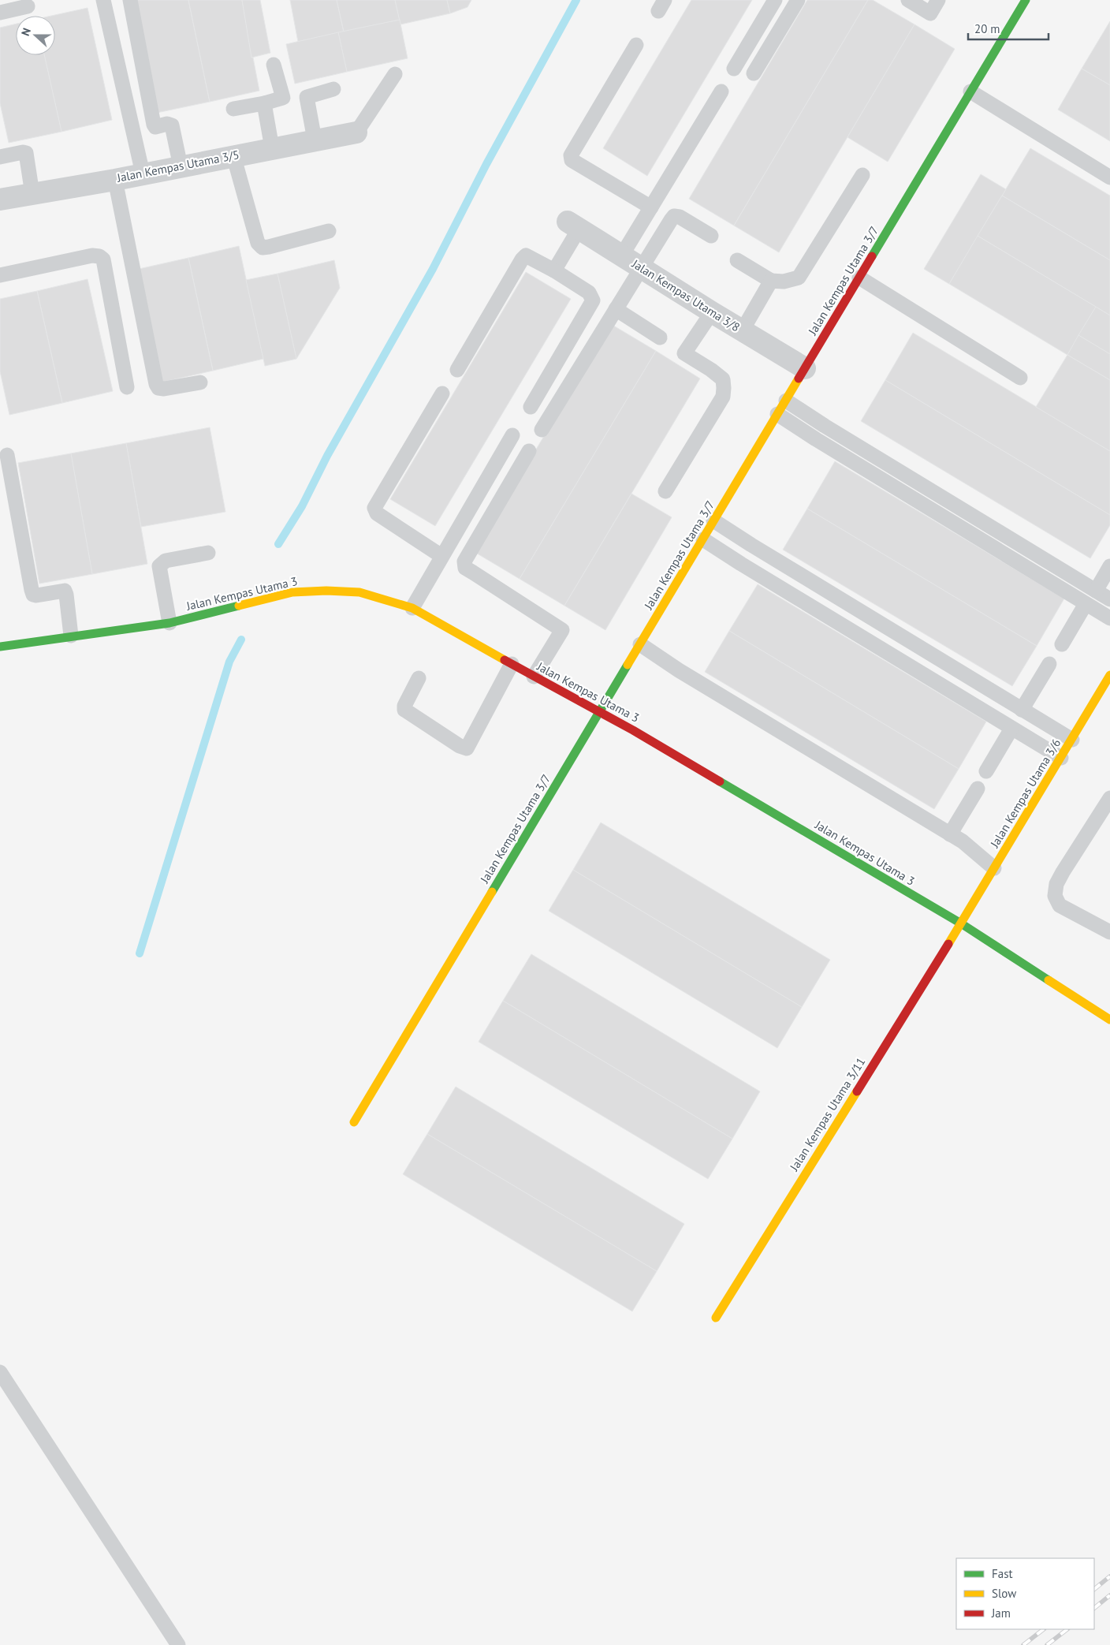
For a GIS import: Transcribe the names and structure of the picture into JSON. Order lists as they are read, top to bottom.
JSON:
{
  "streets": {
    "street": [
      "Jalan Kempas Utama 3/5",
      "Jalan Kempas Utama 3/7",
      "Jalan Kempas Utama 3/8",
      "Jalan Kempas Utama 3",
      "Jalan Kempas Utama 3/6",
      "Jalan Kempas Utama 3/11"
    ]
  },
  "crossings": [
    ["Jalan Kempas Utama 3/7", "Jalan Kempas Utama 3/8"],
    ["Jalan Kempas Utama 3/7", "Jalan Kempas Utama 3"],
    ["Jalan Kempas Utama 3", "Jalan Kempas Utama 3/6"],
    ["Jalan Kempas Utama 3", "Jalan Kempas Utama 3/11"],
    ["Jalan Kempas Utama 3/6", "Jalan Kempas Utama 3/11"]
  ],
  "legend": ["Fast", "Slow", "Jam"],
  "scale_bar": "20 m",
  "north": "left"
}
